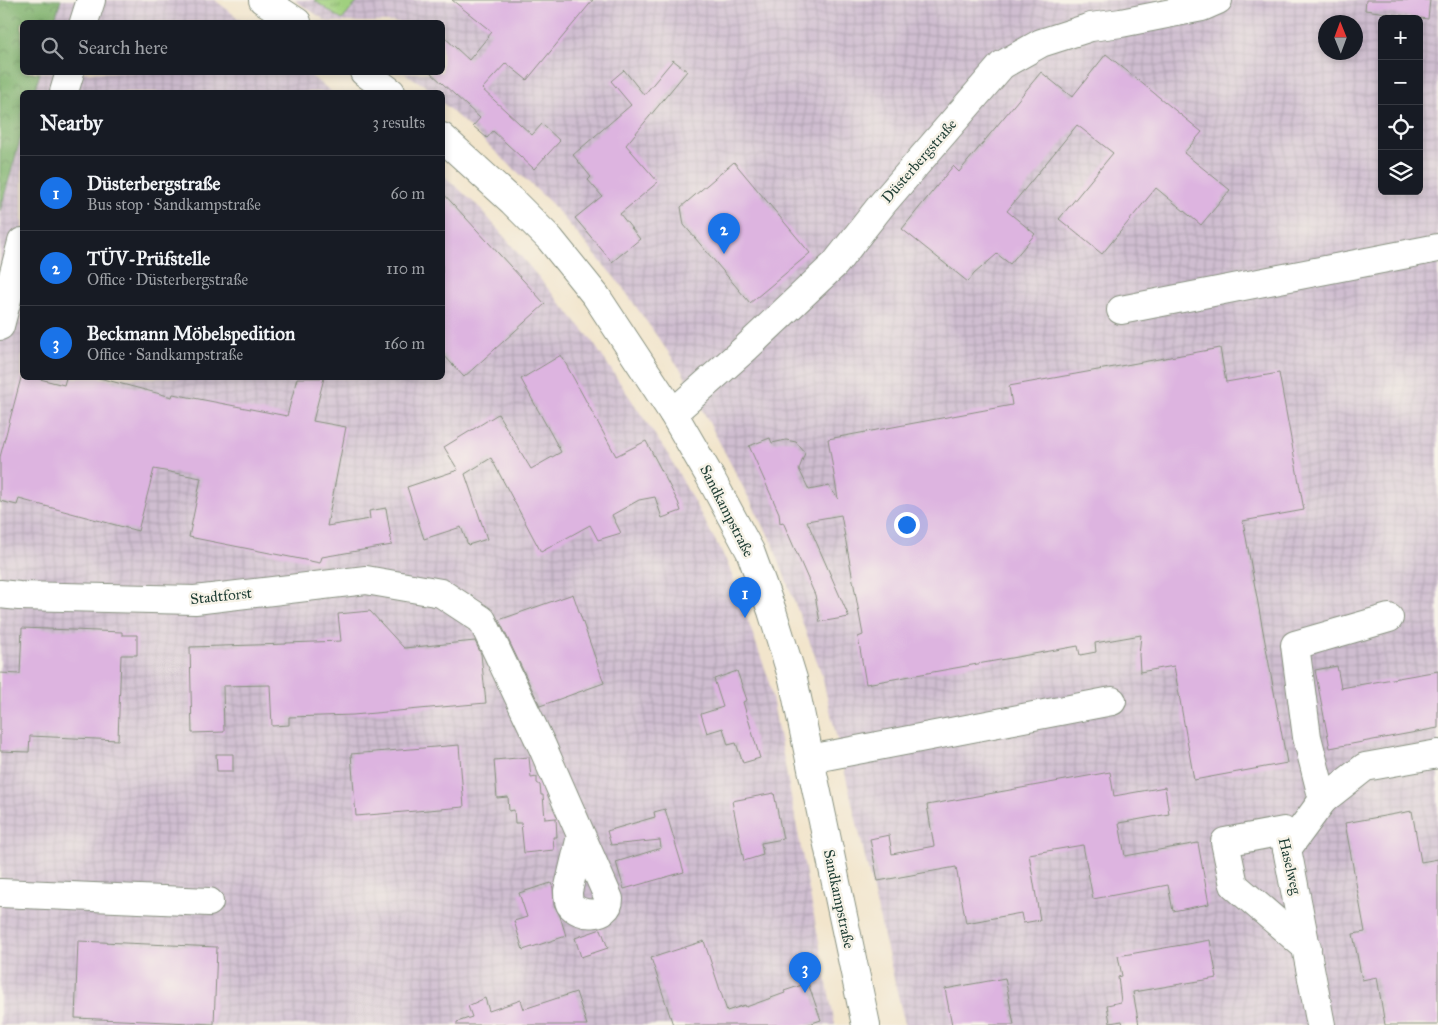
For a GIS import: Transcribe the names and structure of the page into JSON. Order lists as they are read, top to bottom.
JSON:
{
  "streets": {
    "street": [
      "Düsterbergstraße",
      "Sandkampstraße",
      "Stadtforst",
      "Haselweg"
    ]
  },
  "crossings": [
    ["Düsterbergstraße", "Sandkampstraße"]
  ],
  "north": "top",
  "page": {
    "map_buttons": ["+", "−"],
    "search": "Search here",
    "heading": ["Nearby", "3 results"],
    "list": [
      {
        "mark": "1",
        "name": "Düsterbergstraße",
        "note": "Bus stop · Sandkampstraße",
        "value": "60 m"
      },
      {
        "mark": "2",
        "name": "TÜV-Prüfstelle",
        "note": "Office · Düsterbergstraße",
        "value": "110 m"
      },
      {
        "mark": "3",
        "name": "Beckmann Möbelspedition",
        "note": "Office · Sandkampstraße",
        "value": "160 m"
      }
    ],
    "pins": ["2", "1", "3"]
  }
}
